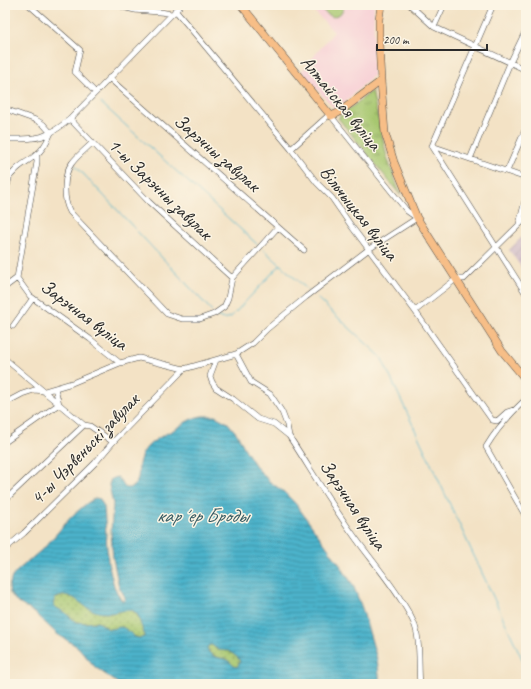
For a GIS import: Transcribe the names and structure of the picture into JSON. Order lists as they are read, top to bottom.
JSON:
{
  "streets": {
    "main road": ["Алтайская вуліца"],
    "street": [
      "Зарэчны завулак",
      "1-ы Зарэчны завулак",
      "Вільчыцкая вуліца",
      "Зарэчная вуліца",
      "4-ы Чэрвеньскі завулак"
    ]
  },
  "crossings": [
    ["Алтайская вуліца", "Зарэчная вуліца"],
    ["Вільчыцкая вуліца", "Зарэчная вуліца"],
    ["Зарэчная вуліца", "4-ы Чэрвеньскі завулак"]
  ],
  "water": ["карʼер Броды"],
  "scale_bar": "200 m"
}
